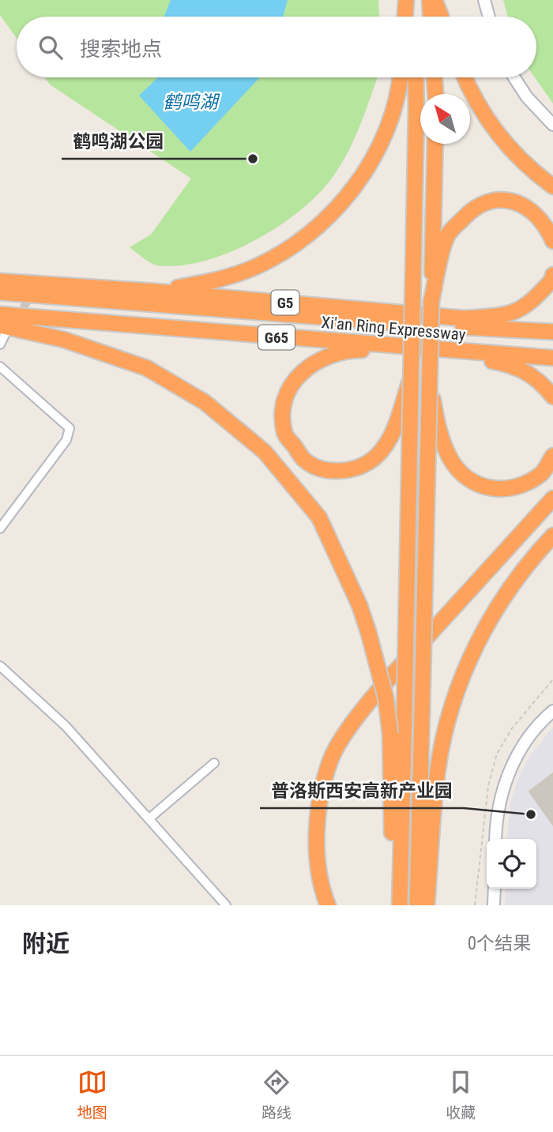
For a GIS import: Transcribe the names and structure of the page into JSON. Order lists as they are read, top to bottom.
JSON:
{
  "streets": {
    "highway": ["G5", "Xi'an Ring Expressway", "G65"]
  },
  "water": ["鹤鸣湖"],
  "places": ["鹤鸣湖公园", "普洛斯西安高新产业园"],
  "north": "top left",
  "page": {
    "search": "搜索地点",
    "heading": ["附近", "0个结果"],
    "nav": ["地图", "路线", "收藏"]
  }
}
